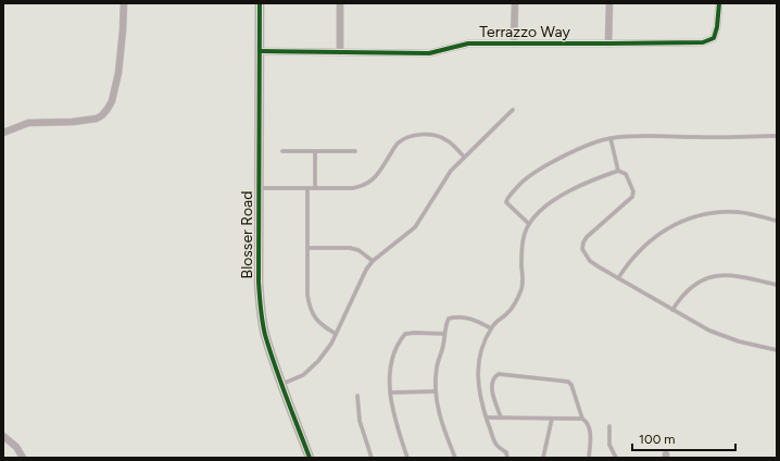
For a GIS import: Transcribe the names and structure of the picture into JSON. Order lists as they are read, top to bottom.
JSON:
{
  "streets": {
    "street": ["Terrazzo Way", "Blosser Road"]
  },
  "crossings": [
    ["Terrazzo Way", "Blosser Road"]
  ],
  "scale_bar": "100 m"
}
